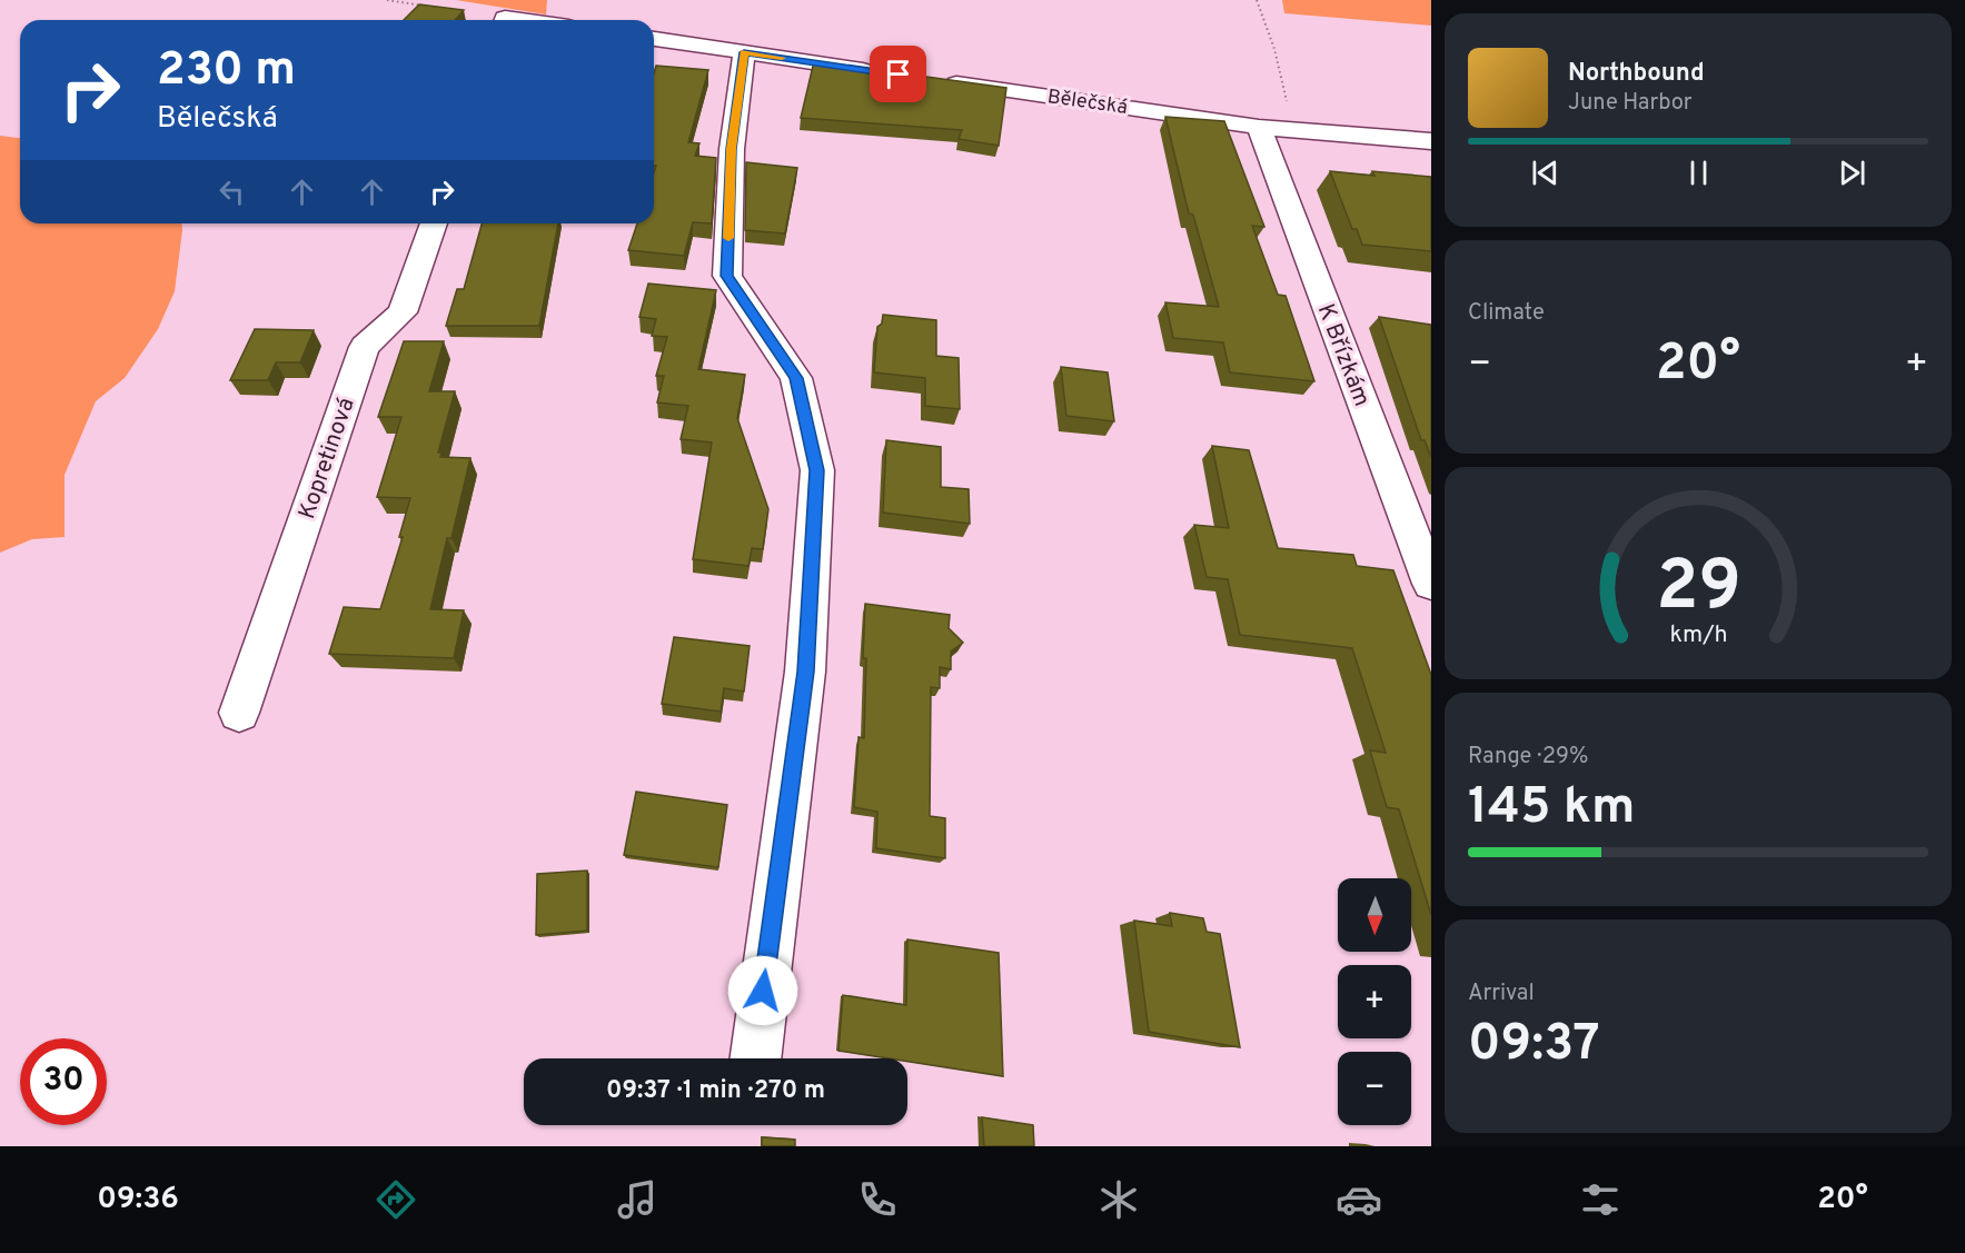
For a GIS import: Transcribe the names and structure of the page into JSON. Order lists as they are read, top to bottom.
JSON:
{
  "streets": {
    "street": ["Bělečská", "K Břízkám", "Kopretinová"]
  },
  "crossings": [
    ["Bělečská", "K Břízkám"]
  ],
  "north": "bottom",
  "page": {
    "turn": ["230 m", "Bělečská"],
    "song": ["Northbound", "June Harbor"],
    "tile": [
      "Climate",
      ["Range · 29%", "145 km"],
      ["Arrival", "09:37"]
    ],
    "heat": ["−", "20°", "+"],
    "map_buttons": ["+", "−"],
    "limit": "30",
    "trip": "09:37 · 1 min · 270 m",
    "tabs": ["09:36", "20°"],
    "gauge": ["29", "km/h"]
  }
}
